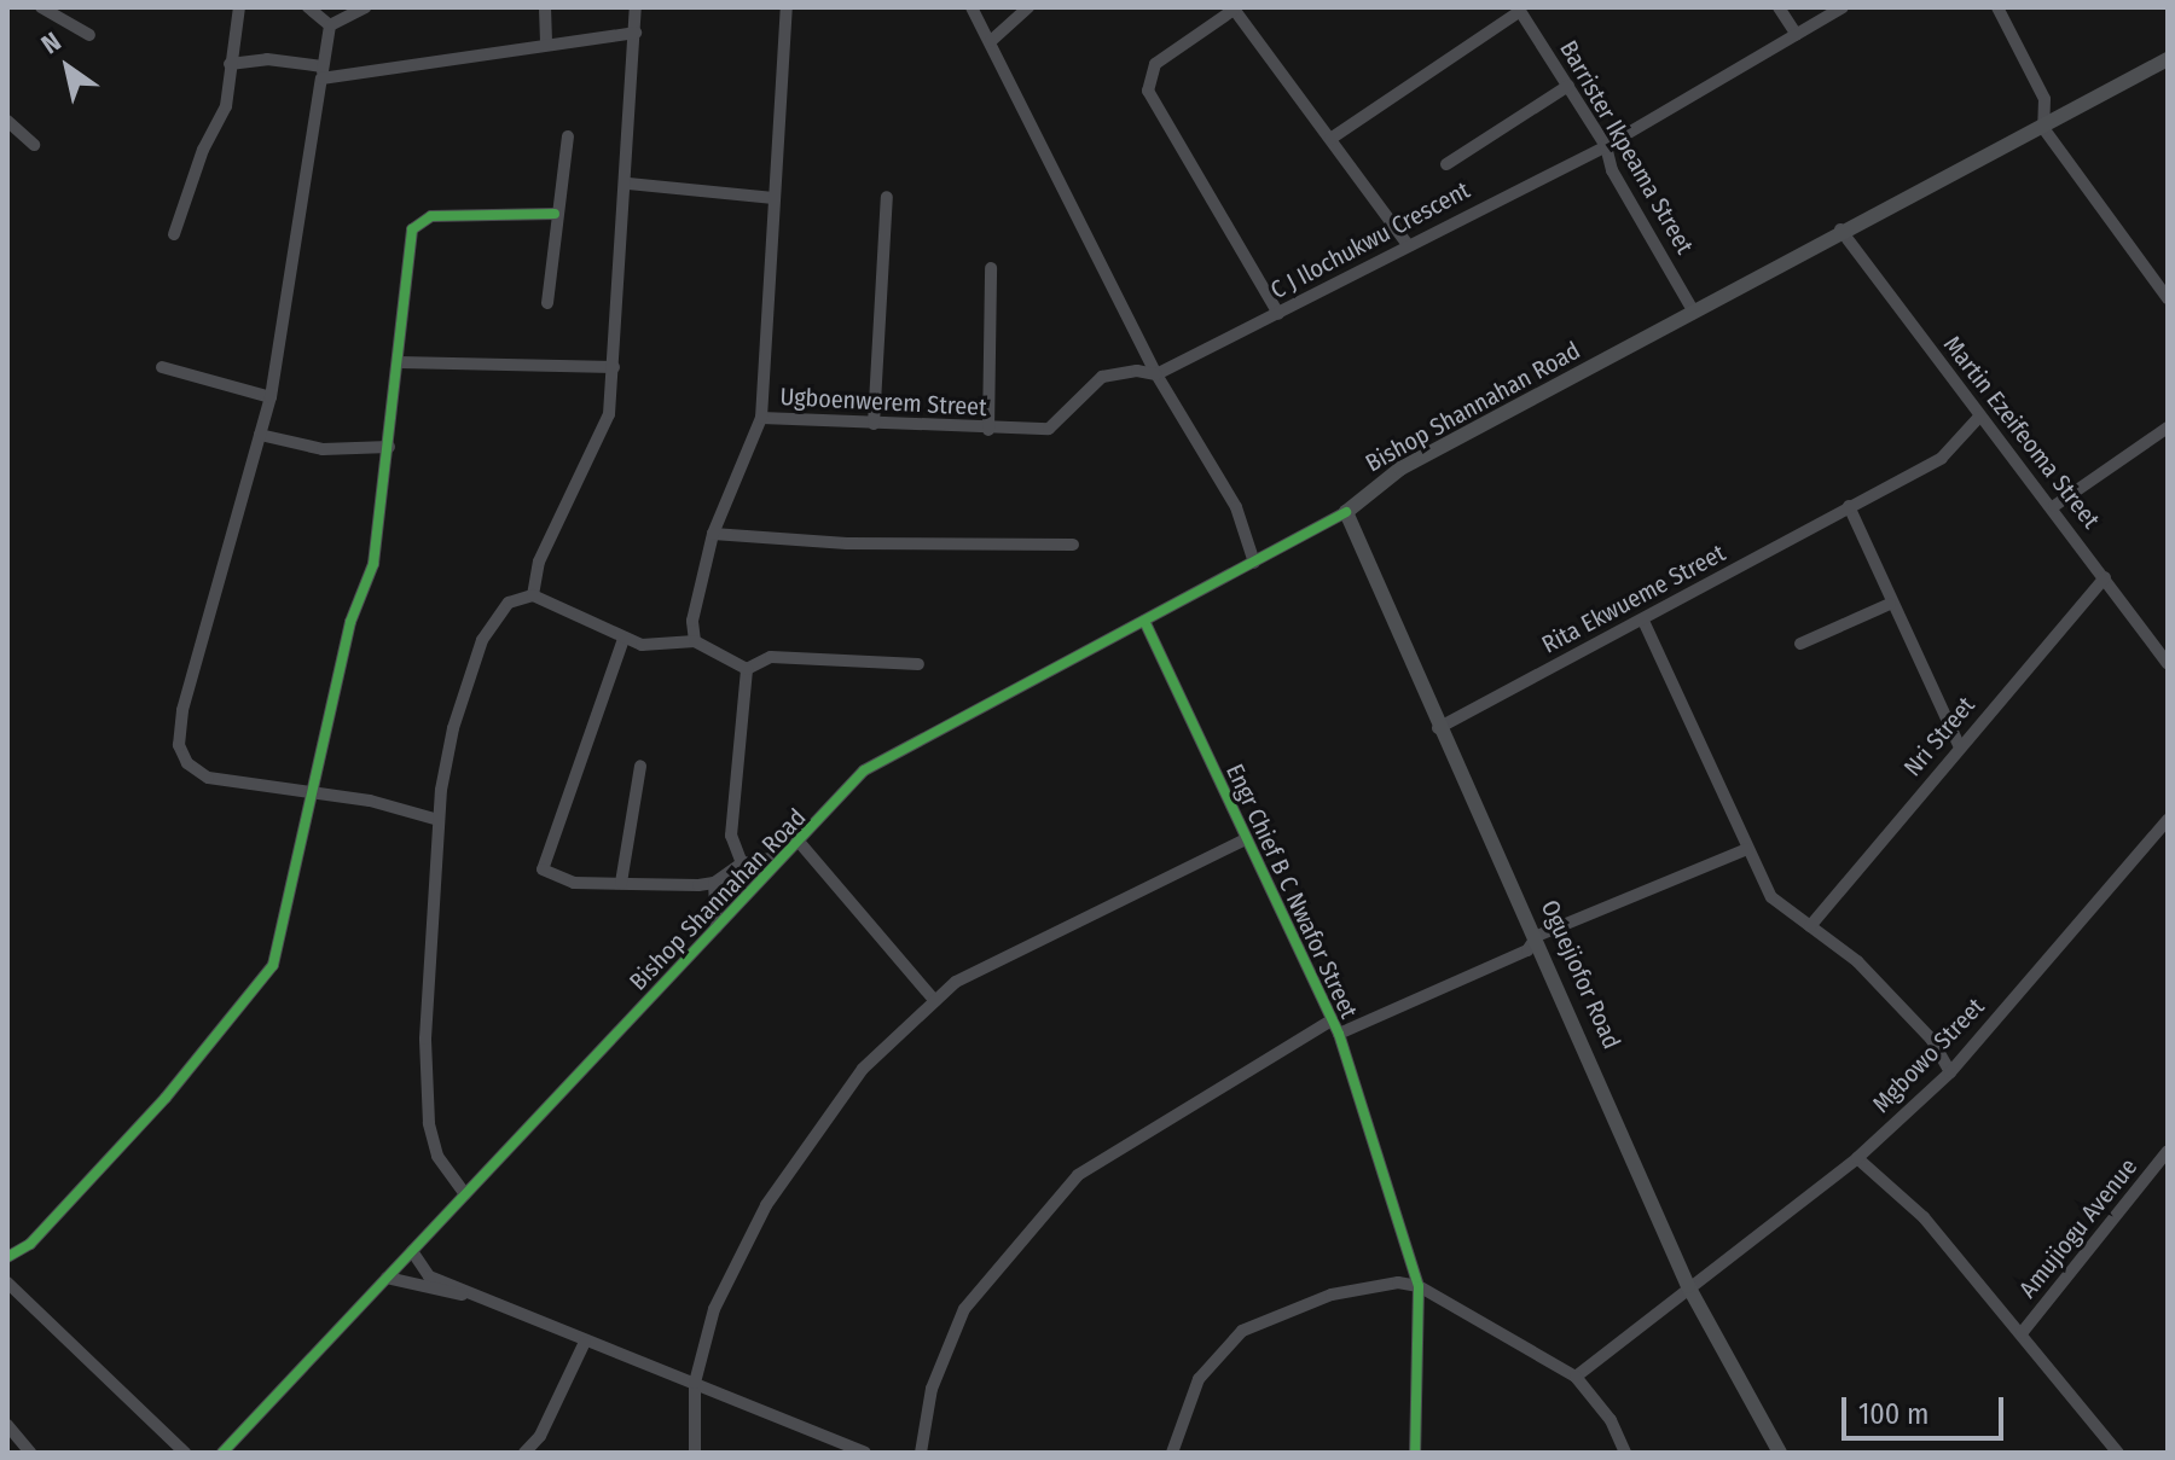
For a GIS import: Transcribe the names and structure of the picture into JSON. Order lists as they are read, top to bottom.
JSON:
{
  "streets": {
    "main road": ["Bishop Shannahan Road", "Oguejiofor Road"],
    "street": [
      "Barrister Ikpeama Street",
      "C J Ilochukwu Crescent",
      "Ugboenwerem Street",
      "Martin Ezeifeoma Street",
      "Rita Ekwueme Street",
      "Nri Street",
      "Engr Chief B C Nwafor Street",
      "Mgbowo Street",
      "Amujiogu Avenue"
    ]
  },
  "crossings": [
    ["Barrister Ikpeama Street", "C J Ilochukwu Crescent"],
    ["Barrister Ikpeama Street", "Bishop Shannahan Road"],
    ["C J Ilochukwu Crescent", "Ugboenwerem Street"],
    ["Bishop Shannahan Road", "Martin Ezeifeoma Street"],
    ["Bishop Shannahan Road", "Engr Chief B C Nwafor Street"],
    ["Bishop Shannahan Road", "Oguejiofor Road"],
    ["Martin Ezeifeoma Street", "Rita Ekwueme Street"],
    ["Martin Ezeifeoma Street", "Nri Street"],
    ["Rita Ekwueme Street", "Oguejiofor Road"],
    ["Oguejiofor Road", "Mgbowo Street"]
  ],
  "scale_bar": "100 m",
  "north": "top left"
}
